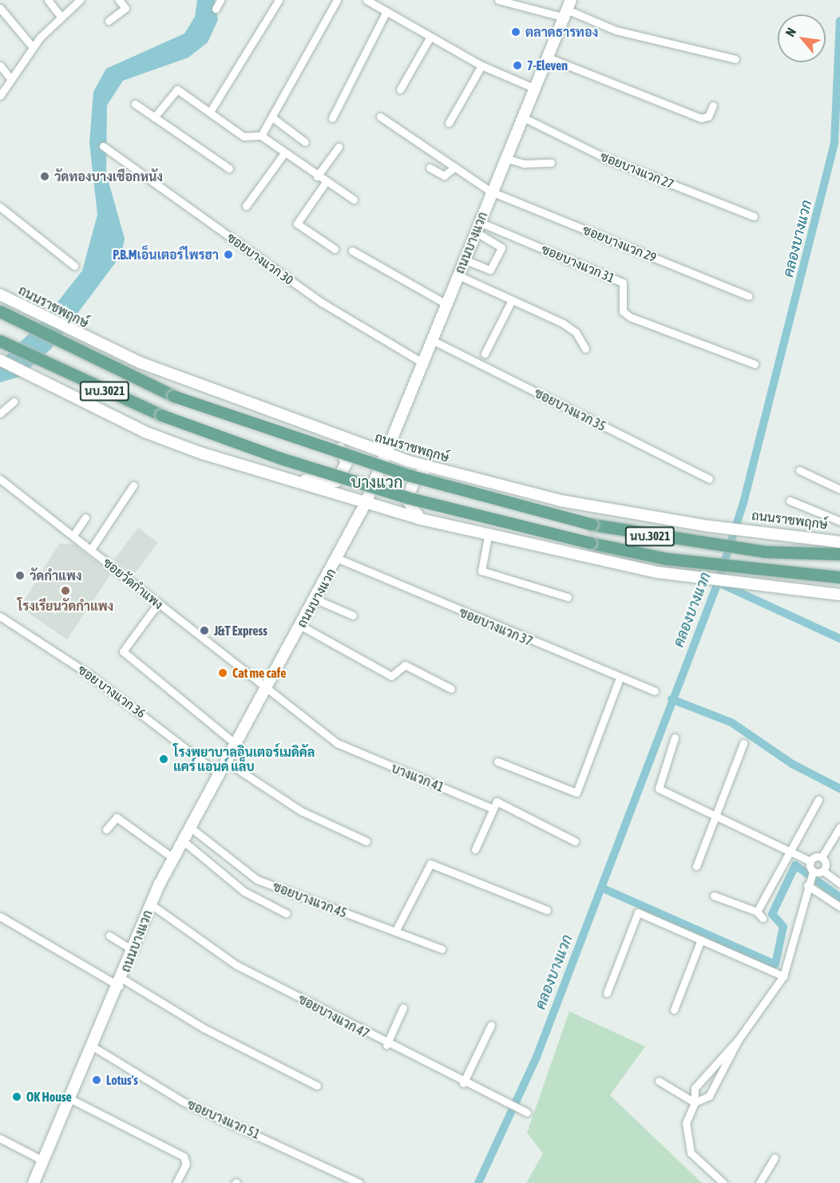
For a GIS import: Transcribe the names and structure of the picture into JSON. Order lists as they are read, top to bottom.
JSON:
{
  "streets": {
    "main road": ["ถนนบางแวก", "ถนนราชพฤกษ์", "นบ.3021"],
    "street": [
      "ซอยบางแวก 27",
      "ซอยบางแวก 29",
      "ซอยบางแวก 30",
      "ซอยบางแวก 31",
      "ซอยบางแวก 35",
      "ซอยวัดกำแพง",
      "ซอยบางแวก 37",
      "ซอย บางแวก 36",
      "บางแวก 41",
      "ซอยบางแวก 45",
      "ซอยบางแวก 47",
      "ซอยบางแวก 51"
    ]
  },
  "crossings": [
    ["ซอยบางแวก 27", "ถนนบางแวก"],
    ["ถนนบางแวก", "ซอยบางแวก 29"],
    ["ถนนบางแวก", "ซอยบางแวก 30"],
    ["ถนนบางแวก", "ซอยบางแวก 31"],
    ["ถนนบางแวก", "ถนนราชพฤกษ์"],
    ["ถนนบางแวก", "นบ.3021"],
    ["ถนนบางแวก", "ซอยบางแวก 35"],
    ["ถนนบางแวก", "ซอยวัดกำแพง"],
    ["ถนนบางแวก", "ซอยบางแวก 37"],
    ["ถนนบางแวก", "ซอย บางแวก 36"],
    ["ถนนบางแวก", "บางแวก 41"],
    ["ถนนบางแวก", "ซอยบางแวก 45"],
    ["ถนนบางแวก", "ซอยบางแวก 47"],
    ["ถนนบางแวก", "ซอยบางแวก 51"],
    ["ซอยวัดกำแพง", "บางแวก 41"]
  ],
  "districts": ["บางแวก"],
  "water": ["คลองบางแวก"],
  "places": [
    "ตลาดธารทอง",
    "7-Eleven",
    "วัดทองบางเชือกหนัง",
    "P.B.Mเอ็นเตอร์ไพรฮา",
    "วัดกำแพง",
    "โรงเรียนวัดกำแพง",
    "J&T Express",
    "Cat me cafe",
    "โรงพยาบาลอินเตอร์เมดิคัล แคร์ แอนด์ แล็บ",
    "Lotus's",
    "OK House"
  ],
  "north": "top left"
}
